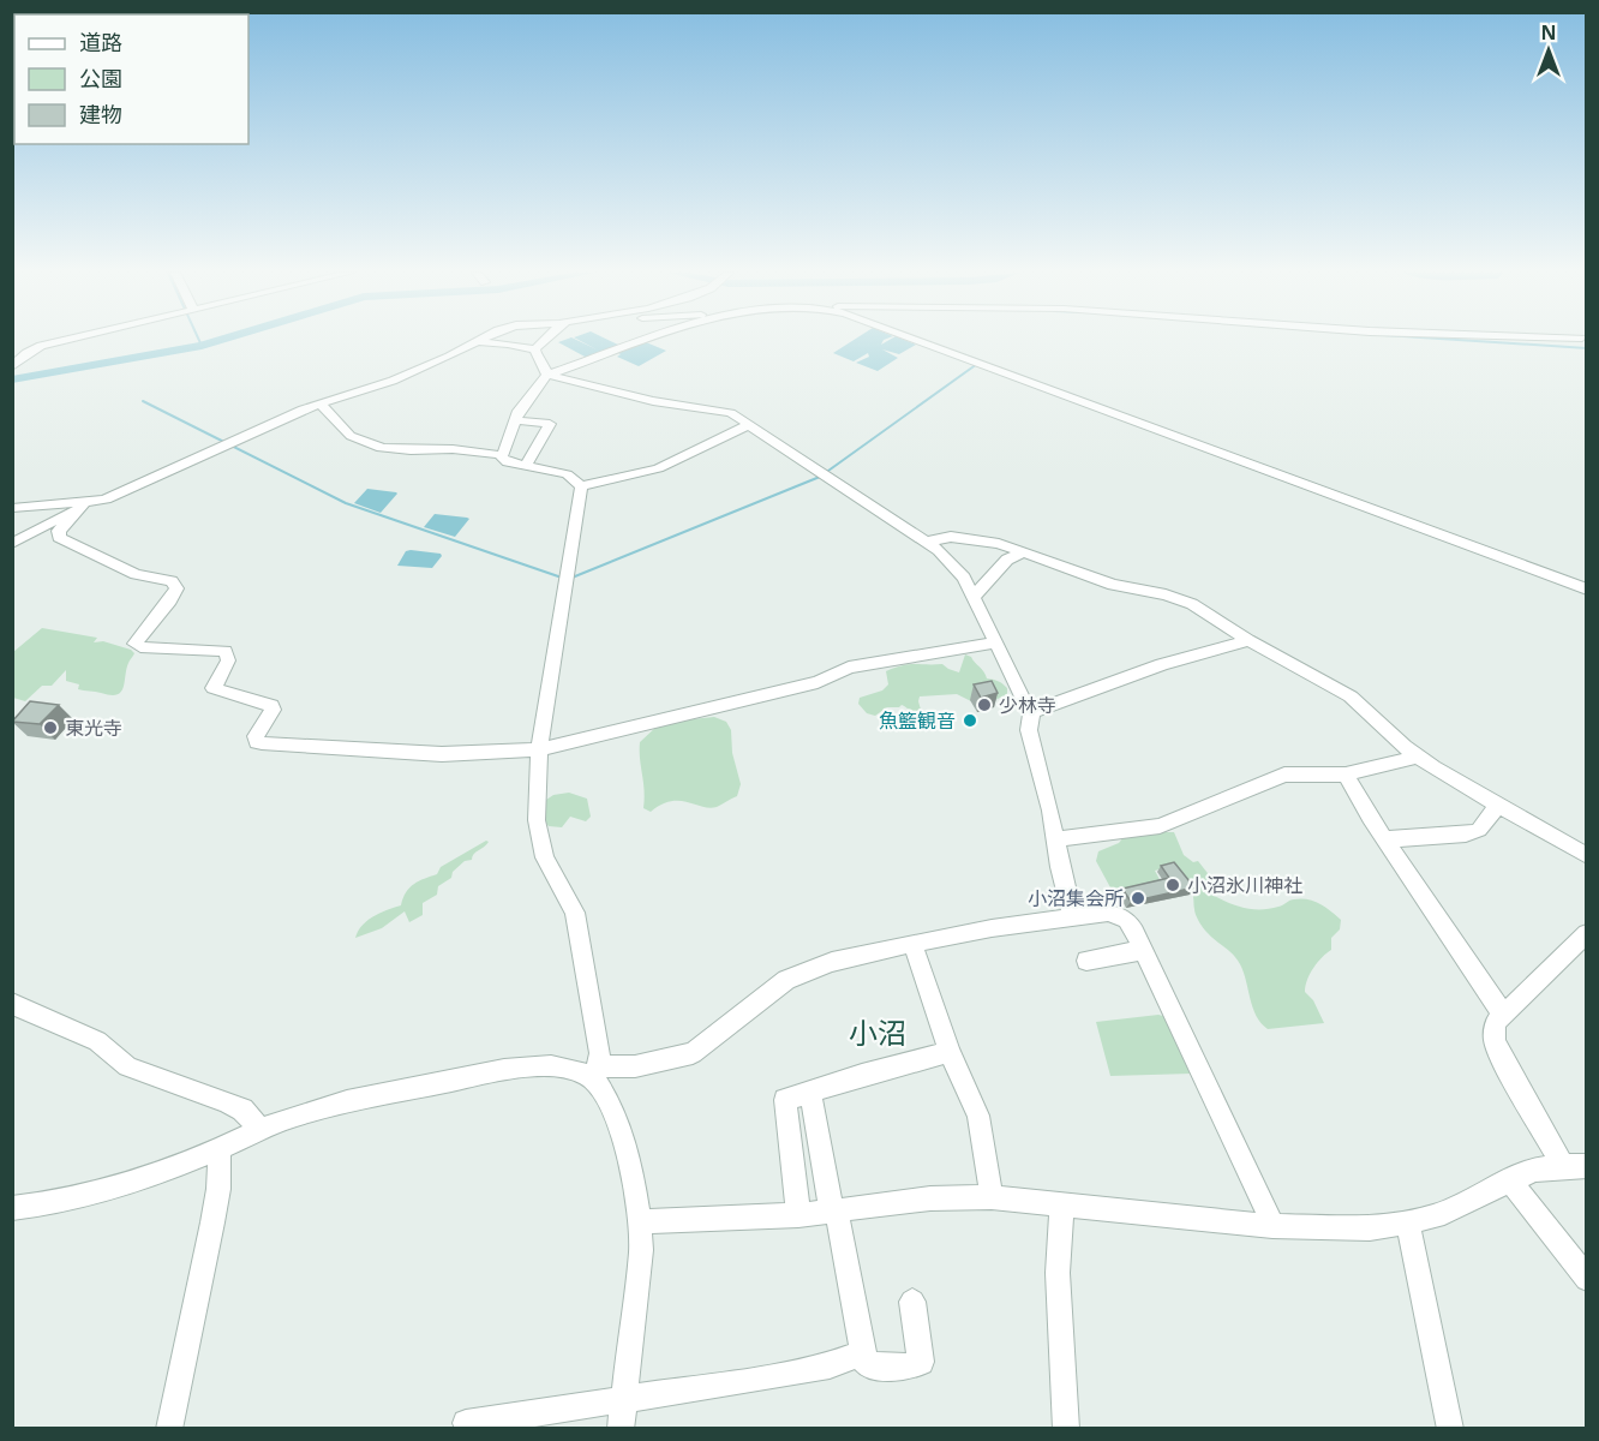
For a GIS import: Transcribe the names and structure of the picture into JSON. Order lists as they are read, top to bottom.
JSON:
{
  "districts": ["小沼"],
  "places": [
    "少林寺",
    "魚籃観音",
    "東光寺",
    "小沼氷川神社",
    "小沼集会所"
  ],
  "legend": ["道路", "公園", "建物"],
  "north": "top"
}
